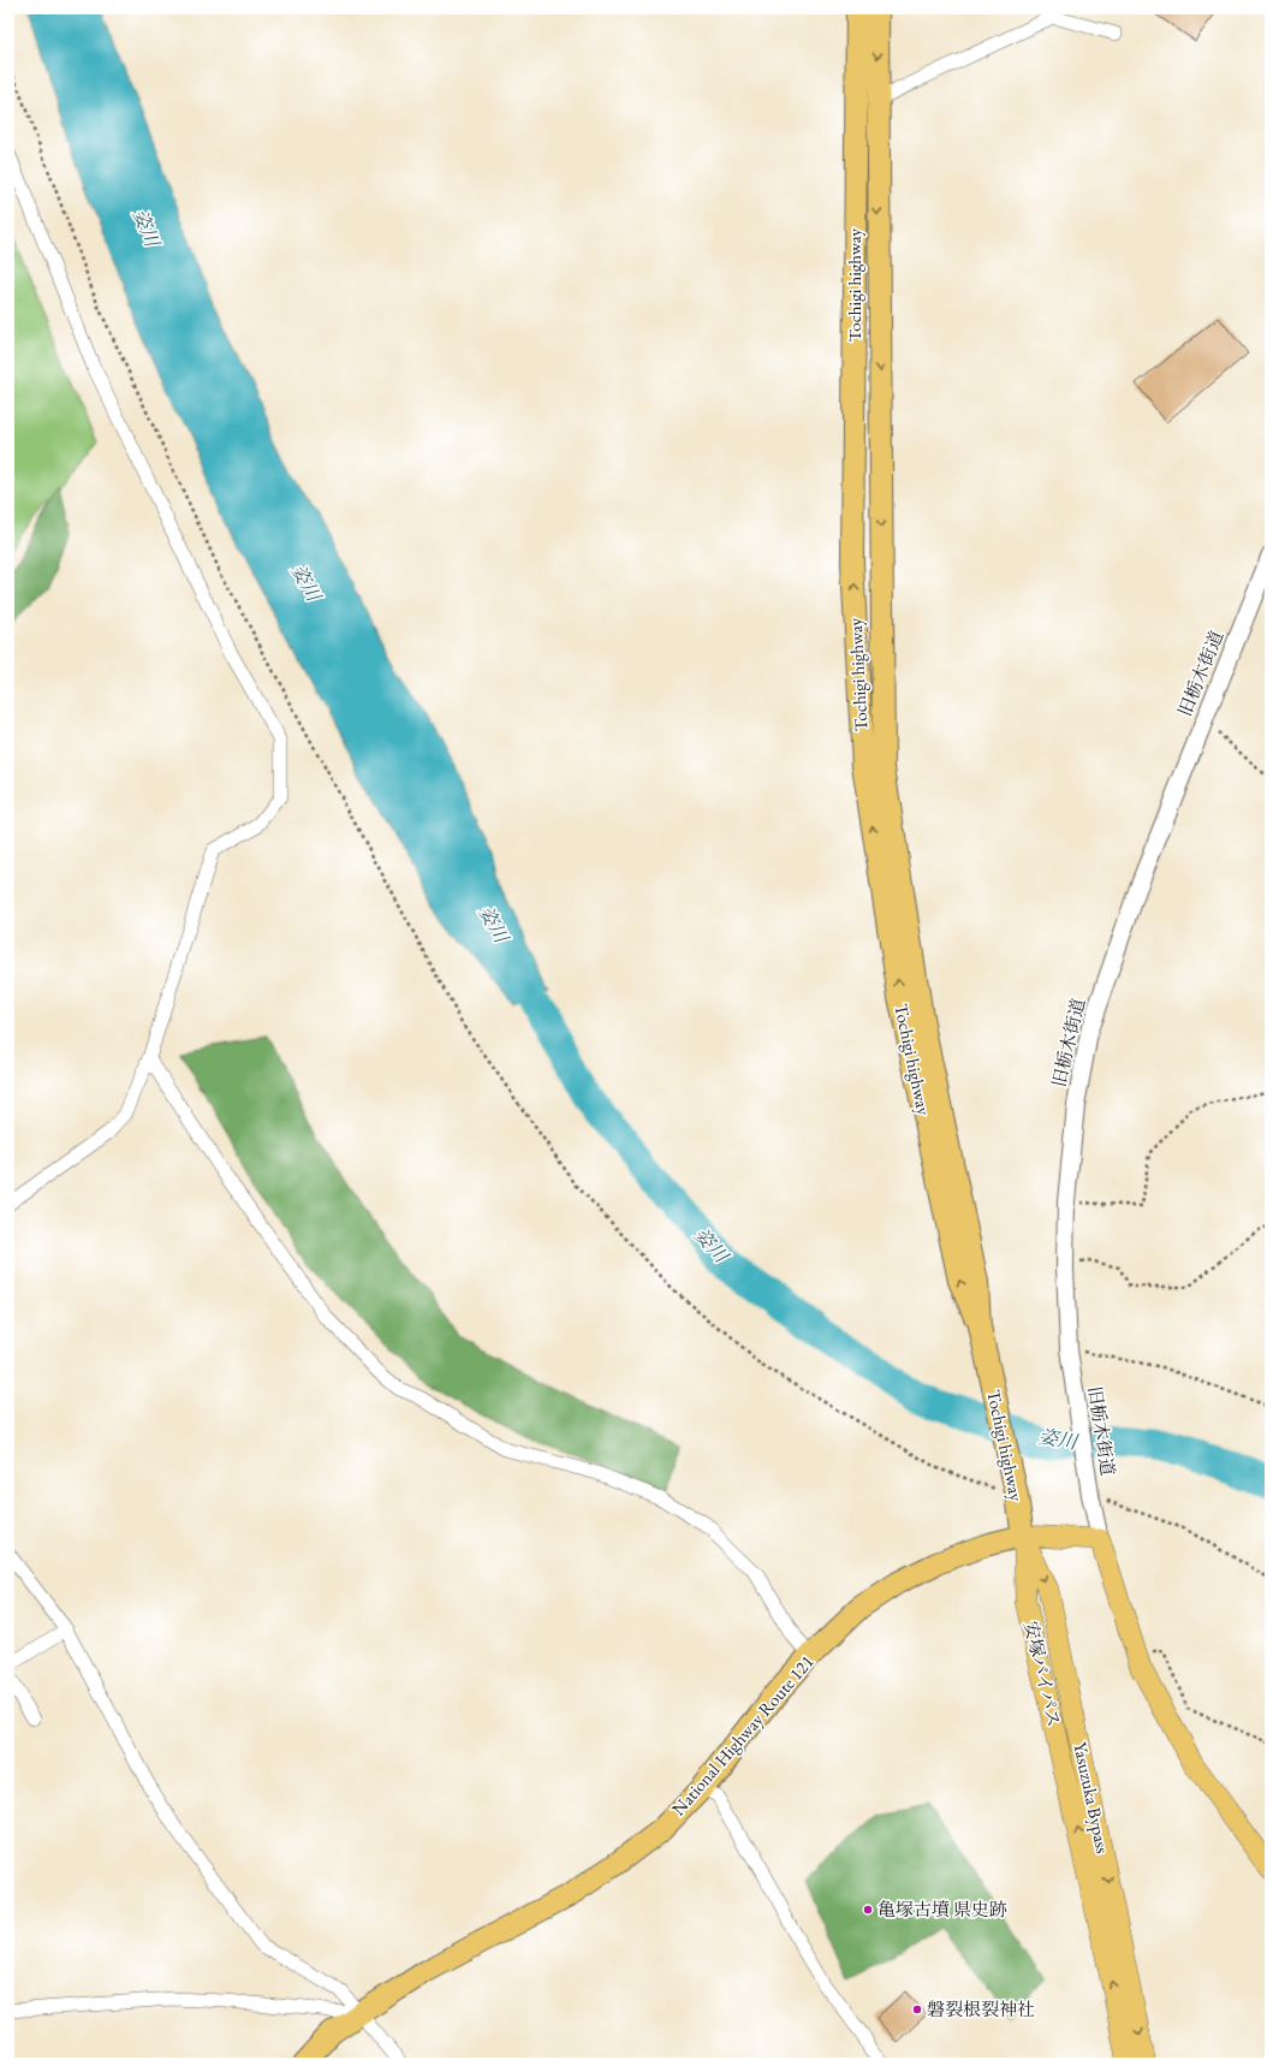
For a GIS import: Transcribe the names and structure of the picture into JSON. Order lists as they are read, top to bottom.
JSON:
{
  "streets": {
    "highway": ["Tochigi highway", "National Highway Route 121"],
    "main road": ["安塚バイパス", "Yasuzuka Bypass"],
    "street": ["旧栃木街道"]
  },
  "crossings": [
    ["Tochigi highway", "安塚バイパス"],
    ["Tochigi highway", "National Highway Route 121"],
    ["Tochigi highway", "Yasuzuka Bypass"],
    ["安塚バイパス", "National Highway Route 121"],
    ["安塚バイパス", "Yasuzuka Bypass"],
    ["National Highway Route 121", "Yasuzuka Bypass"]
  ],
  "water": ["姿川"],
  "places": ["亀塚古墳 県史跡", "磐裂根裂神社"]
}
